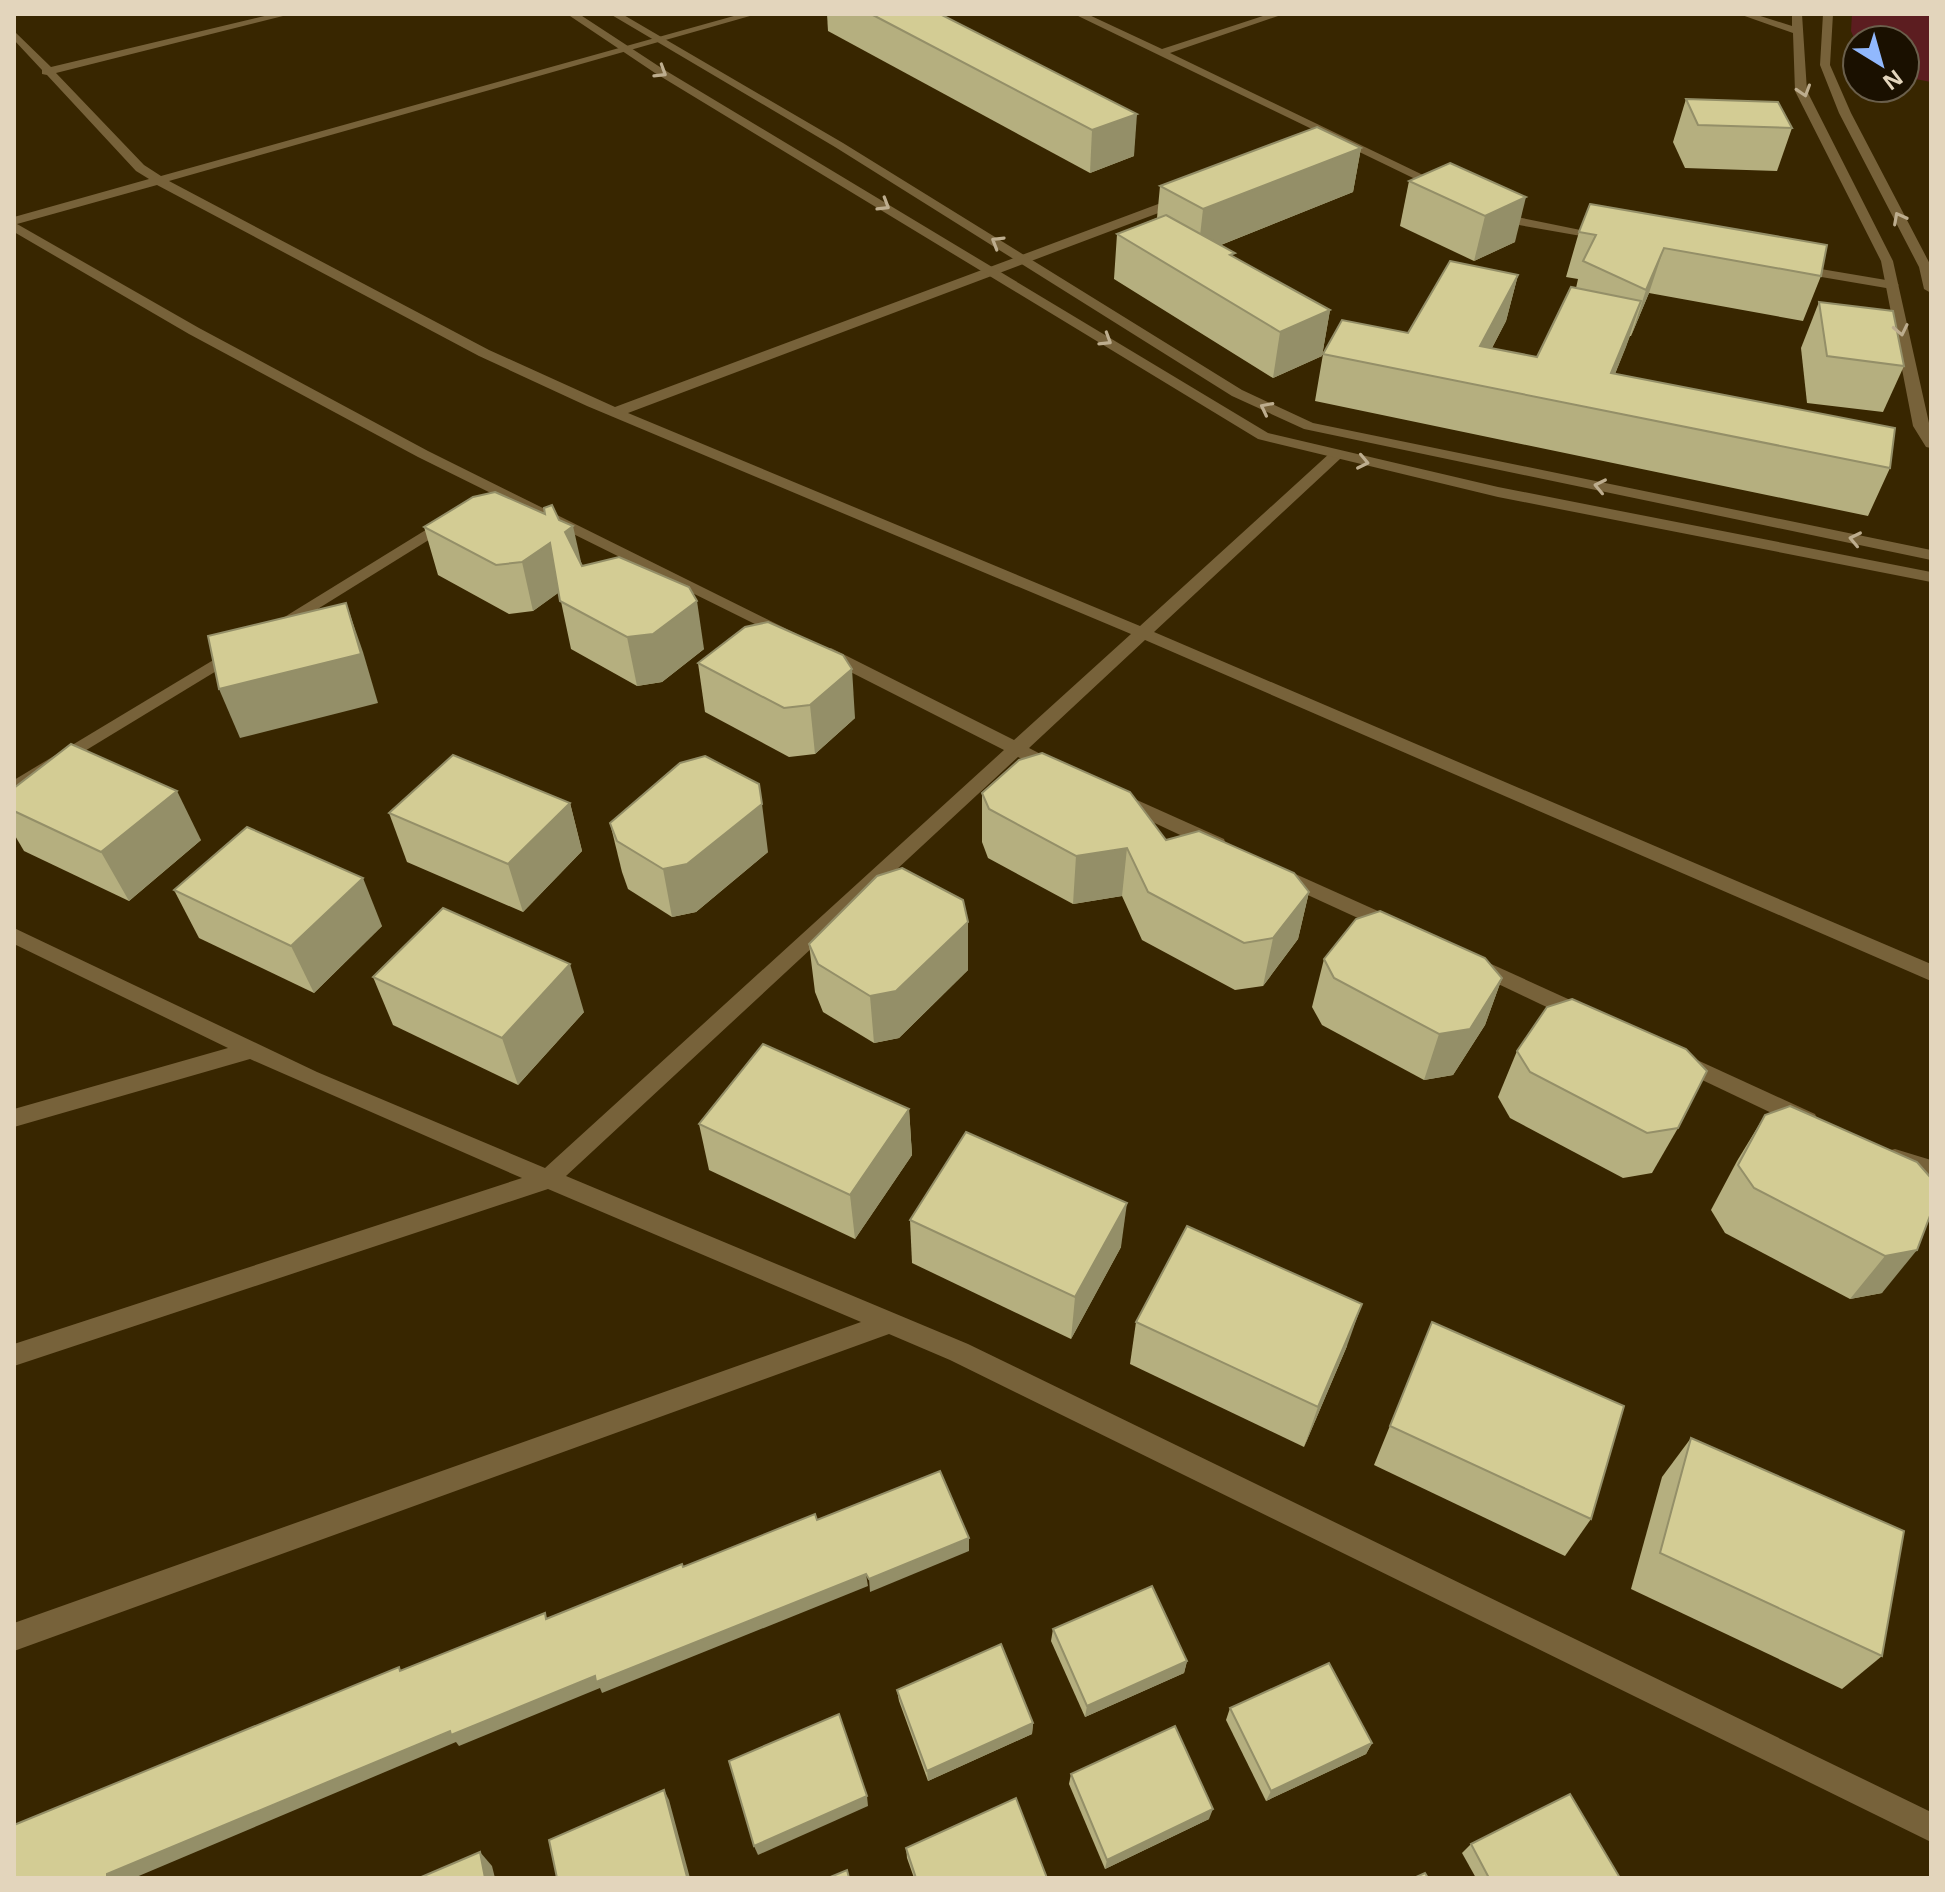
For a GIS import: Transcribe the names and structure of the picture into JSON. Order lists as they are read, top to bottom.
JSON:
{
  "north": "bottom right"
}
